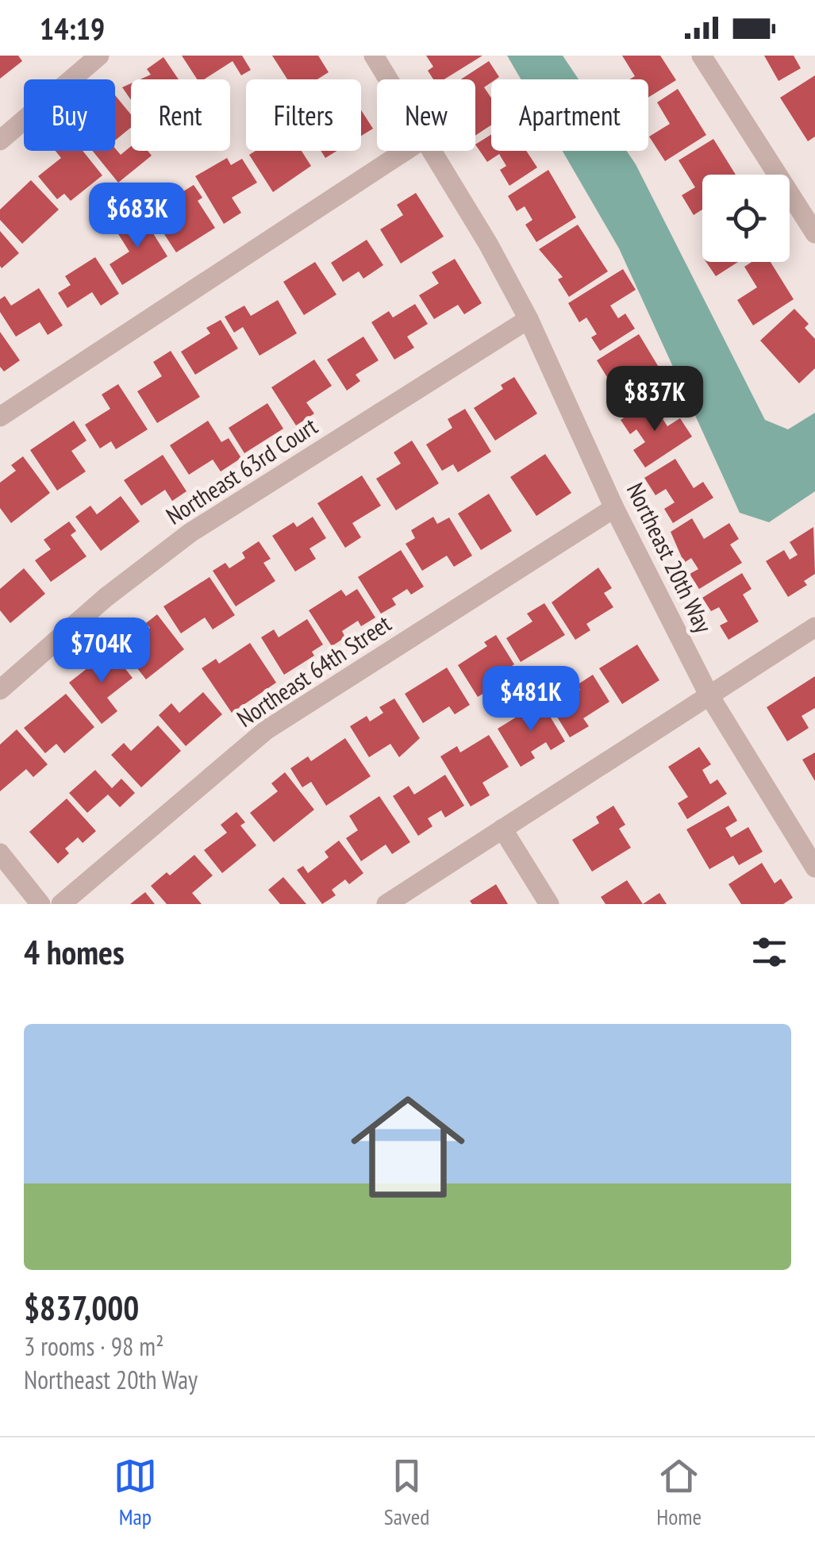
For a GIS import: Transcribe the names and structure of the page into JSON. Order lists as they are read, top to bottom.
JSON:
{
  "streets": {
    "street": ["Northeast 63rd Court", "Northeast 20th Way", "Northeast 64th Street"]
  },
  "crossings": [
    ["Northeast 63rd Court", "Northeast 20th Way"],
    ["Northeast 20th Way", "Northeast 64th Street"]
  ],
  "page": {
    "status": "14:19",
    "chip": [
      "Buy",
      "Rent",
      "Filters",
      "New",
      "Apartment"
    ],
    "price": [
      "$683K",
      "$837K",
      "$704K",
      "$481K"
    ],
    "heading": "4 homes",
    "list": [
      {
        "name": "$837,000",
        "note": "3 rooms · 98 m² · Northeast 20th Way"
      }
    ],
    "tabs": ["Map", "Saved", "Home"]
  }
}
